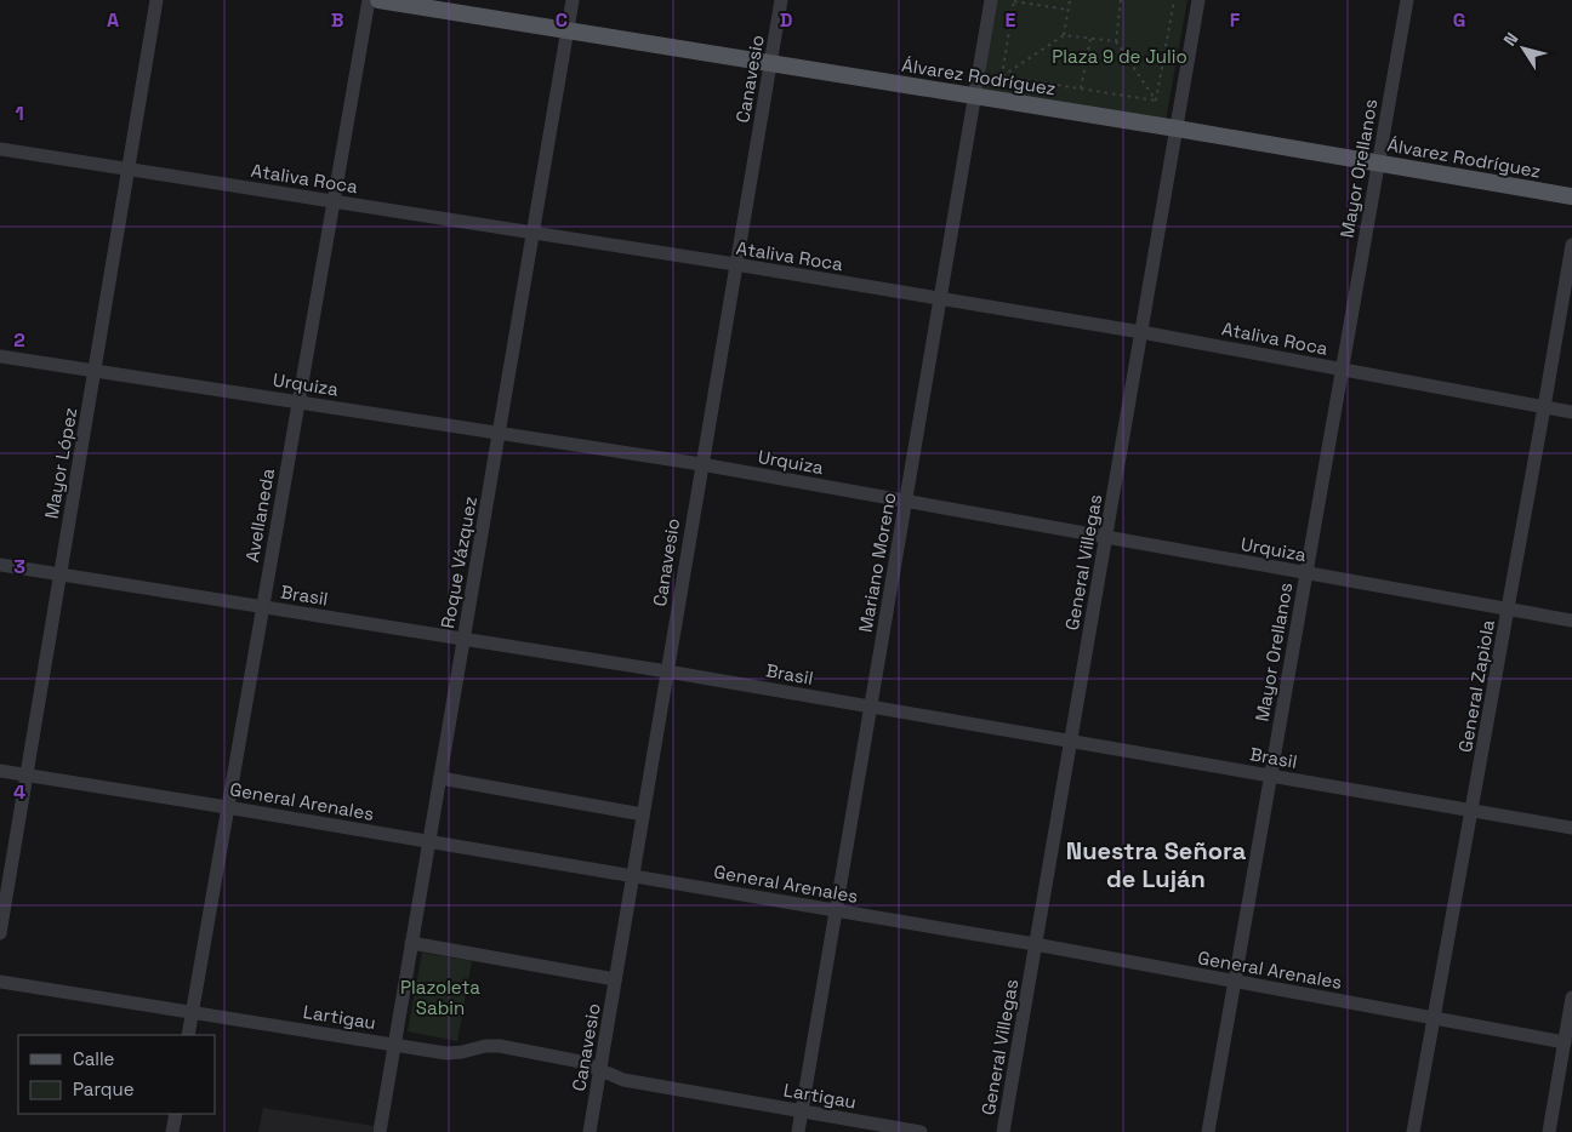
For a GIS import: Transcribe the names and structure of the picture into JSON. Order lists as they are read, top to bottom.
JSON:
{
  "streets": {
    "main road": ["Álvarez Rodríguez"],
    "street": [
      "Canavesio",
      "Mayor Orellanos",
      "Ataliva Roca",
      "Urquiza",
      "Mayor López",
      "Avellaneda",
      "Roque Vázquez",
      "Mariano Moreno",
      "General Villegas",
      "Brasil",
      "General Zapiola",
      "General Arenales",
      "Lartigau"
    ]
  },
  "crossings": [
    ["Álvarez Rodríguez", "Canavesio"],
    ["Álvarez Rodríguez", "Mayor Orellanos"],
    ["Álvarez Rodríguez", "Roque Vázquez"],
    ["Álvarez Rodríguez", "Mariano Moreno"],
    ["Álvarez Rodríguez", "General Villegas"],
    ["Canavesio", "Ataliva Roca"],
    ["Canavesio", "Urquiza"],
    ["Canavesio", "Brasil"],
    ["Canavesio", "General Arenales"],
    ["Canavesio", "Lartigau"],
    ["Mayor Orellanos", "Ataliva Roca"],
    ["Mayor Orellanos", "Urquiza"],
    ["Mayor Orellanos", "Brasil"],
    ["Mayor Orellanos", "General Arenales"],
    ["Ataliva Roca", "Mayor López"],
    ["Ataliva Roca", "Avellaneda"],
    ["Ataliva Roca", "Roque Vázquez"],
    ["Ataliva Roca", "Mariano Moreno"],
    ["Ataliva Roca", "General Villegas"],
    ["Ataliva Roca", "General Zapiola"],
    ["Urquiza", "Mayor López"],
    ["Urquiza", "Avellaneda"],
    ["Urquiza", "Roque Vázquez"],
    ["Urquiza", "Mariano Moreno"],
    ["Urquiza", "General Villegas"],
    ["Urquiza", "General Zapiola"],
    ["Mayor López", "Brasil"],
    ["Mayor López", "General Arenales"],
    ["Avellaneda", "Brasil"],
    ["Avellaneda", "General Arenales"],
    ["Avellaneda", "Lartigau"],
    ["Roque Vázquez", "Brasil"],
    ["Roque Vázquez", "General Arenales"],
    ["Roque Vázquez", "Lartigau"],
    ["Mariano Moreno", "Brasil"],
    ["Mariano Moreno", "General Arenales"],
    ["Mariano Moreno", "Lartigau"],
    ["General Villegas", "Brasil"],
    ["General Villegas", "General Arenales"],
    ["Brasil", "General Zapiola"],
    ["General Zapiola", "General Arenales"]
  ],
  "districts": ["Nuestra Señora de Luján"],
  "parks": ["Plaza 9 de Julio", "Plazoleta Sabin"],
  "legend": ["Calle", "Parque"],
  "north": "top left",
  "grid": {
    "columns": [
      "A",
      "B",
      "C",
      "D",
      "E",
      "F",
      "G"
    ],
    "rows": [
      "1",
      "2",
      "3",
      "4"
    ]
  }
}
